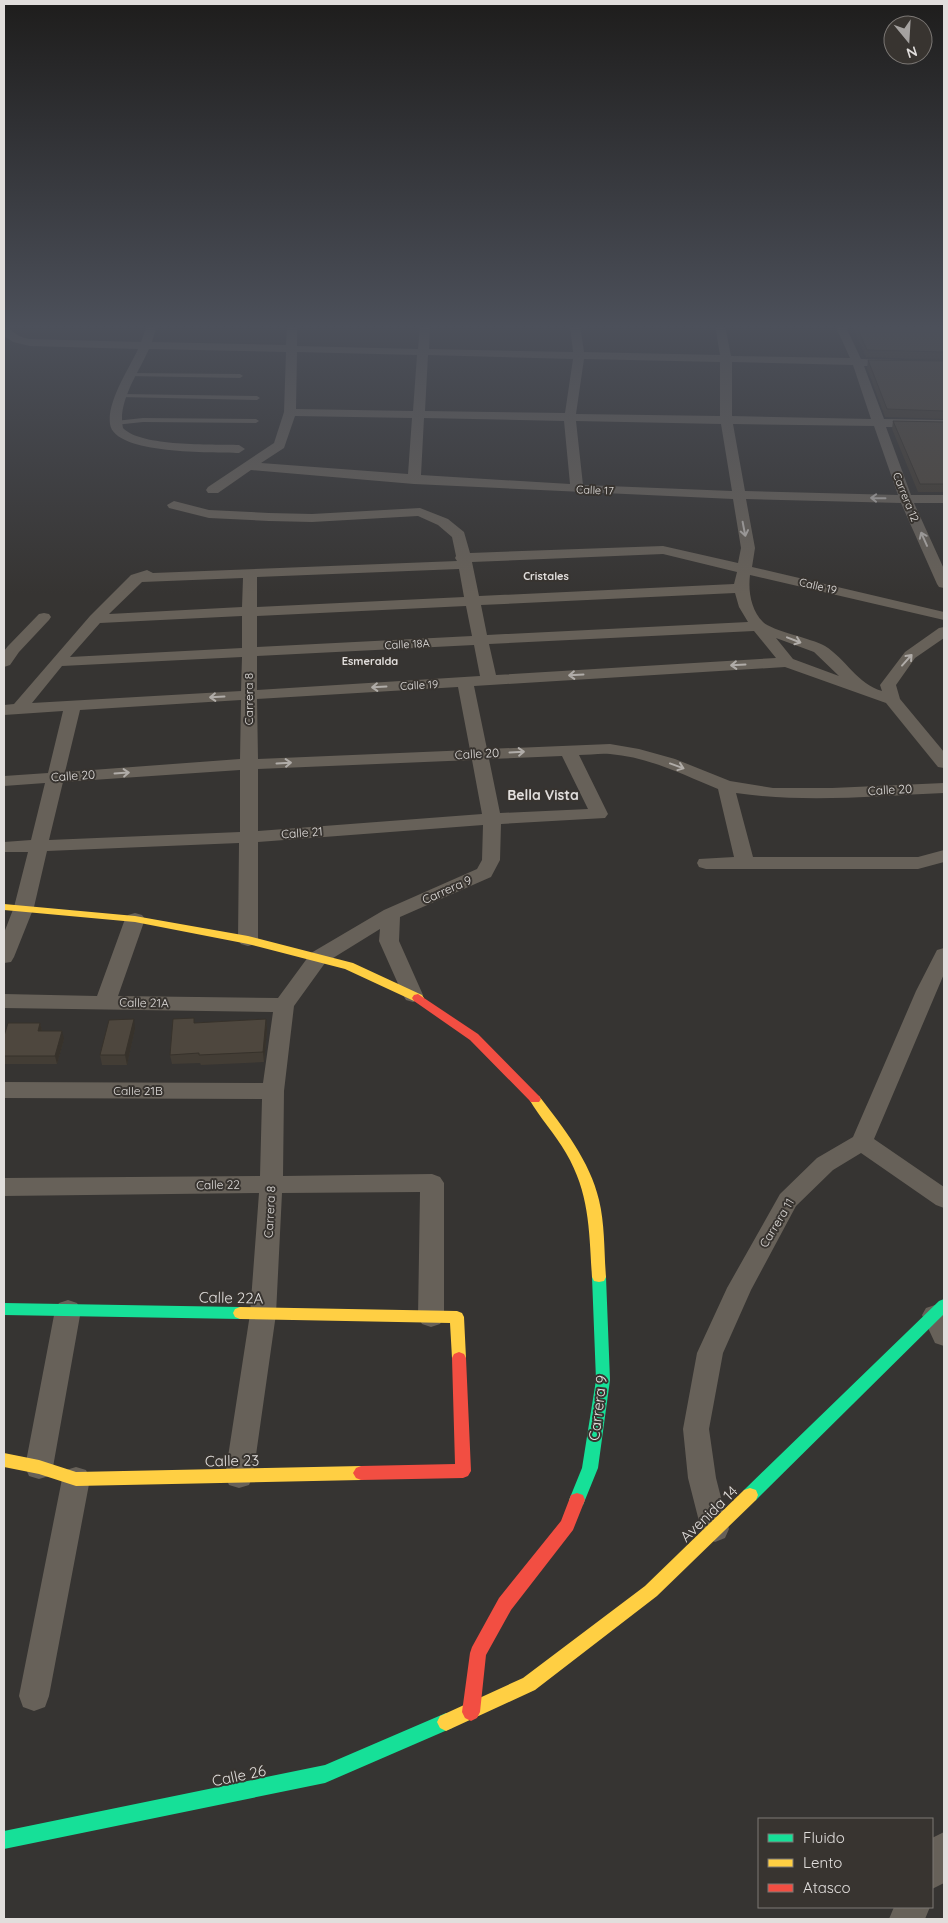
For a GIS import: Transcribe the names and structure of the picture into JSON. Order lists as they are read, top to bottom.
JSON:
{
  "streets": {
    "street": [
      "Calle 17",
      "Carrera 12",
      "Calle 19",
      "Calle 18A",
      "Carrera 8",
      "Calle 20",
      "Calle 21",
      "Carrera 9",
      "Calle 21A",
      "Calle 21B",
      "Calle 22",
      "Carrera 11",
      "Calle 22A",
      "Calle 23",
      "Avenida 14",
      "Calle 26"
    ]
  },
  "crossings": [
    ["Calle 17", "Carrera 12"],
    ["Calle 19", "Carrera 8"],
    ["Calle 19", "Carrera 9"],
    ["Calle 18A", "Carrera 8"],
    ["Carrera 8", "Calle 20"],
    ["Carrera 8", "Calle 21"],
    ["Carrera 8", "Carrera 9"],
    ["Carrera 8", "Calle 21A"],
    ["Carrera 8", "Calle 21B"],
    ["Carrera 8", "Calle 22"],
    ["Carrera 8", "Calle 22A"],
    ["Carrera 8", "Calle 23"],
    ["Calle 20", "Calle 21"],
    ["Calle 20", "Carrera 9"],
    ["Calle 21", "Carrera 9"],
    ["Carrera 9", "Avenida 14"],
    ["Carrera 9", "Calle 26"],
    ["Calle 22", "Calle 22A"],
    ["Carrera 11", "Avenida 14"],
    ["Calle 22A", "Calle 23"],
    ["Avenida 14", "Calle 26"]
  ],
  "one_way": ["Carrera 12"],
  "districts": ["Cristales", "Esmeralda", "Bella Vista"],
  "legend": ["Fluido", "Lento", "Atasco"],
  "north": "bottom"
}
